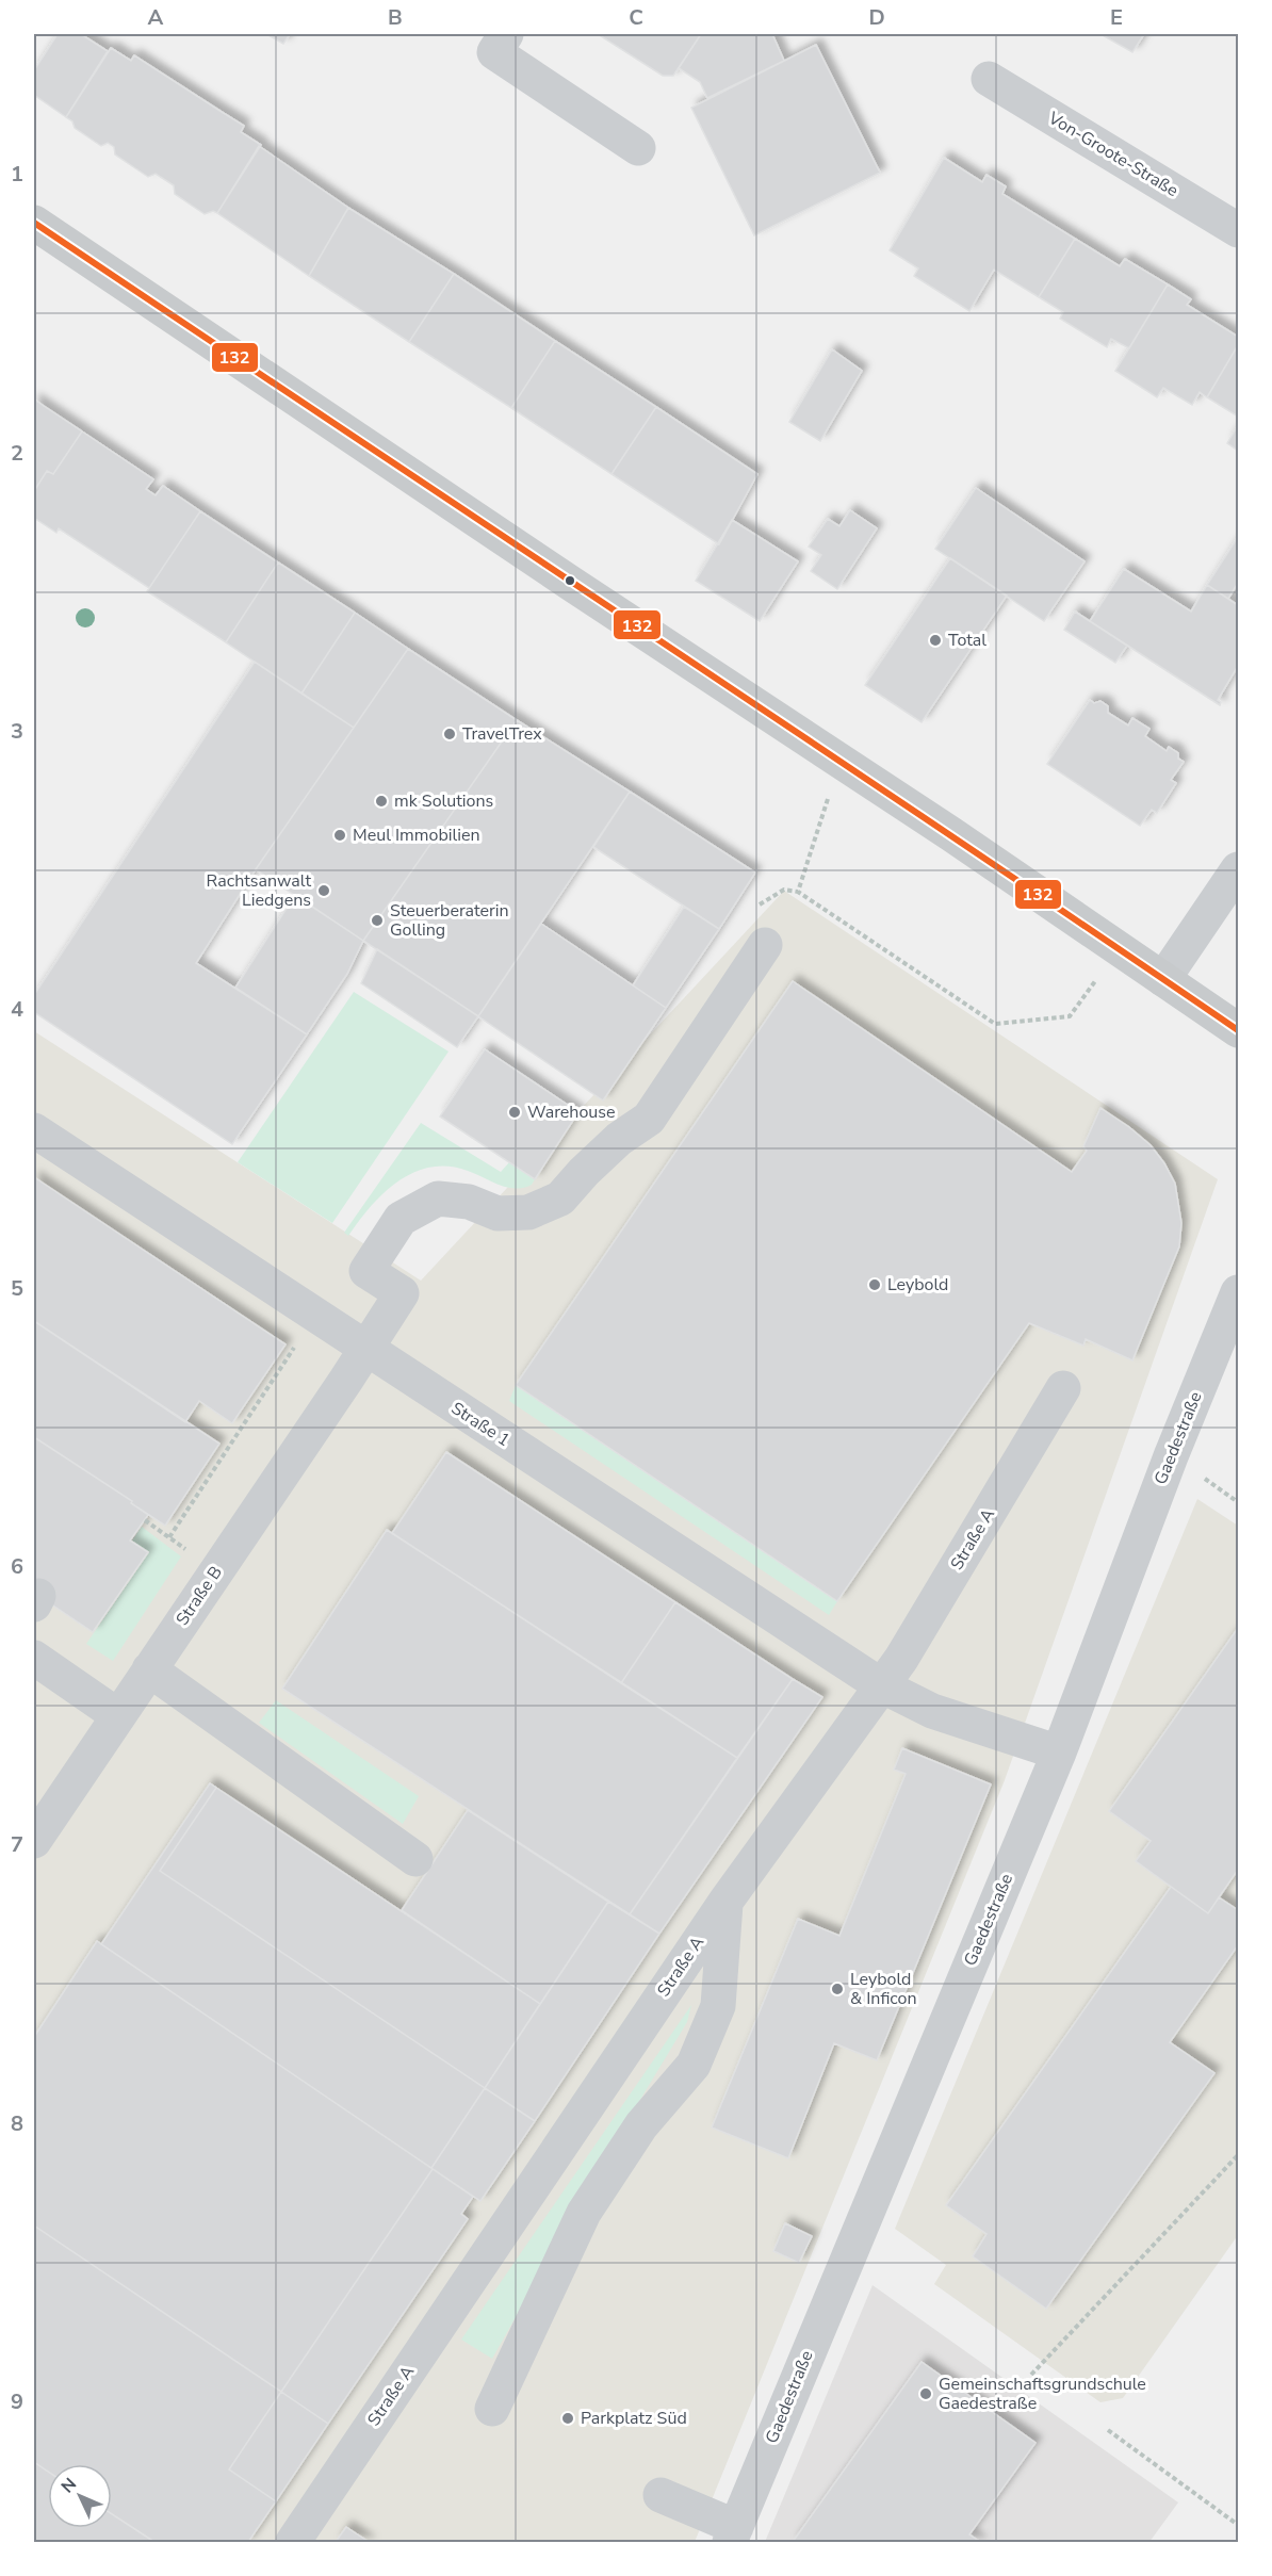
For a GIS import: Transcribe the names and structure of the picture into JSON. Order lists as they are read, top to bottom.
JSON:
{
  "streets": {
    "street": [
      "Von-Groote-Straße",
      "Straße 1",
      "Gaedestraße",
      "Straße A",
      "Straße B"
    ]
  },
  "crossings": [
    ["Straße 1", "Gaedestraße"],
    ["Straße 1", "Straße A"],
    ["Straße 1", "Straße B"]
  ],
  "places": [
    "Total",
    "TravelTrex",
    "mk Solutions",
    "Meul Immobilien",
    "Rachtsanwalt Liedgens",
    "Steuerberaterin Golling",
    "Warehouse",
    "Leybold",
    "Leybold & Inficon",
    "Gemeinschaftsgrundschule Gaedestraße",
    "Parkplatz Süd"
  ],
  "lines": ["transit line 132"],
  "north": "top left",
  "grid": {
    "columns": [
      "A",
      "B",
      "C",
      "D",
      "E"
    ],
    "rows": [
      "1",
      "2",
      "3",
      "4",
      "5",
      "6",
      "7",
      "8",
      "9"
    ]
  }
}
